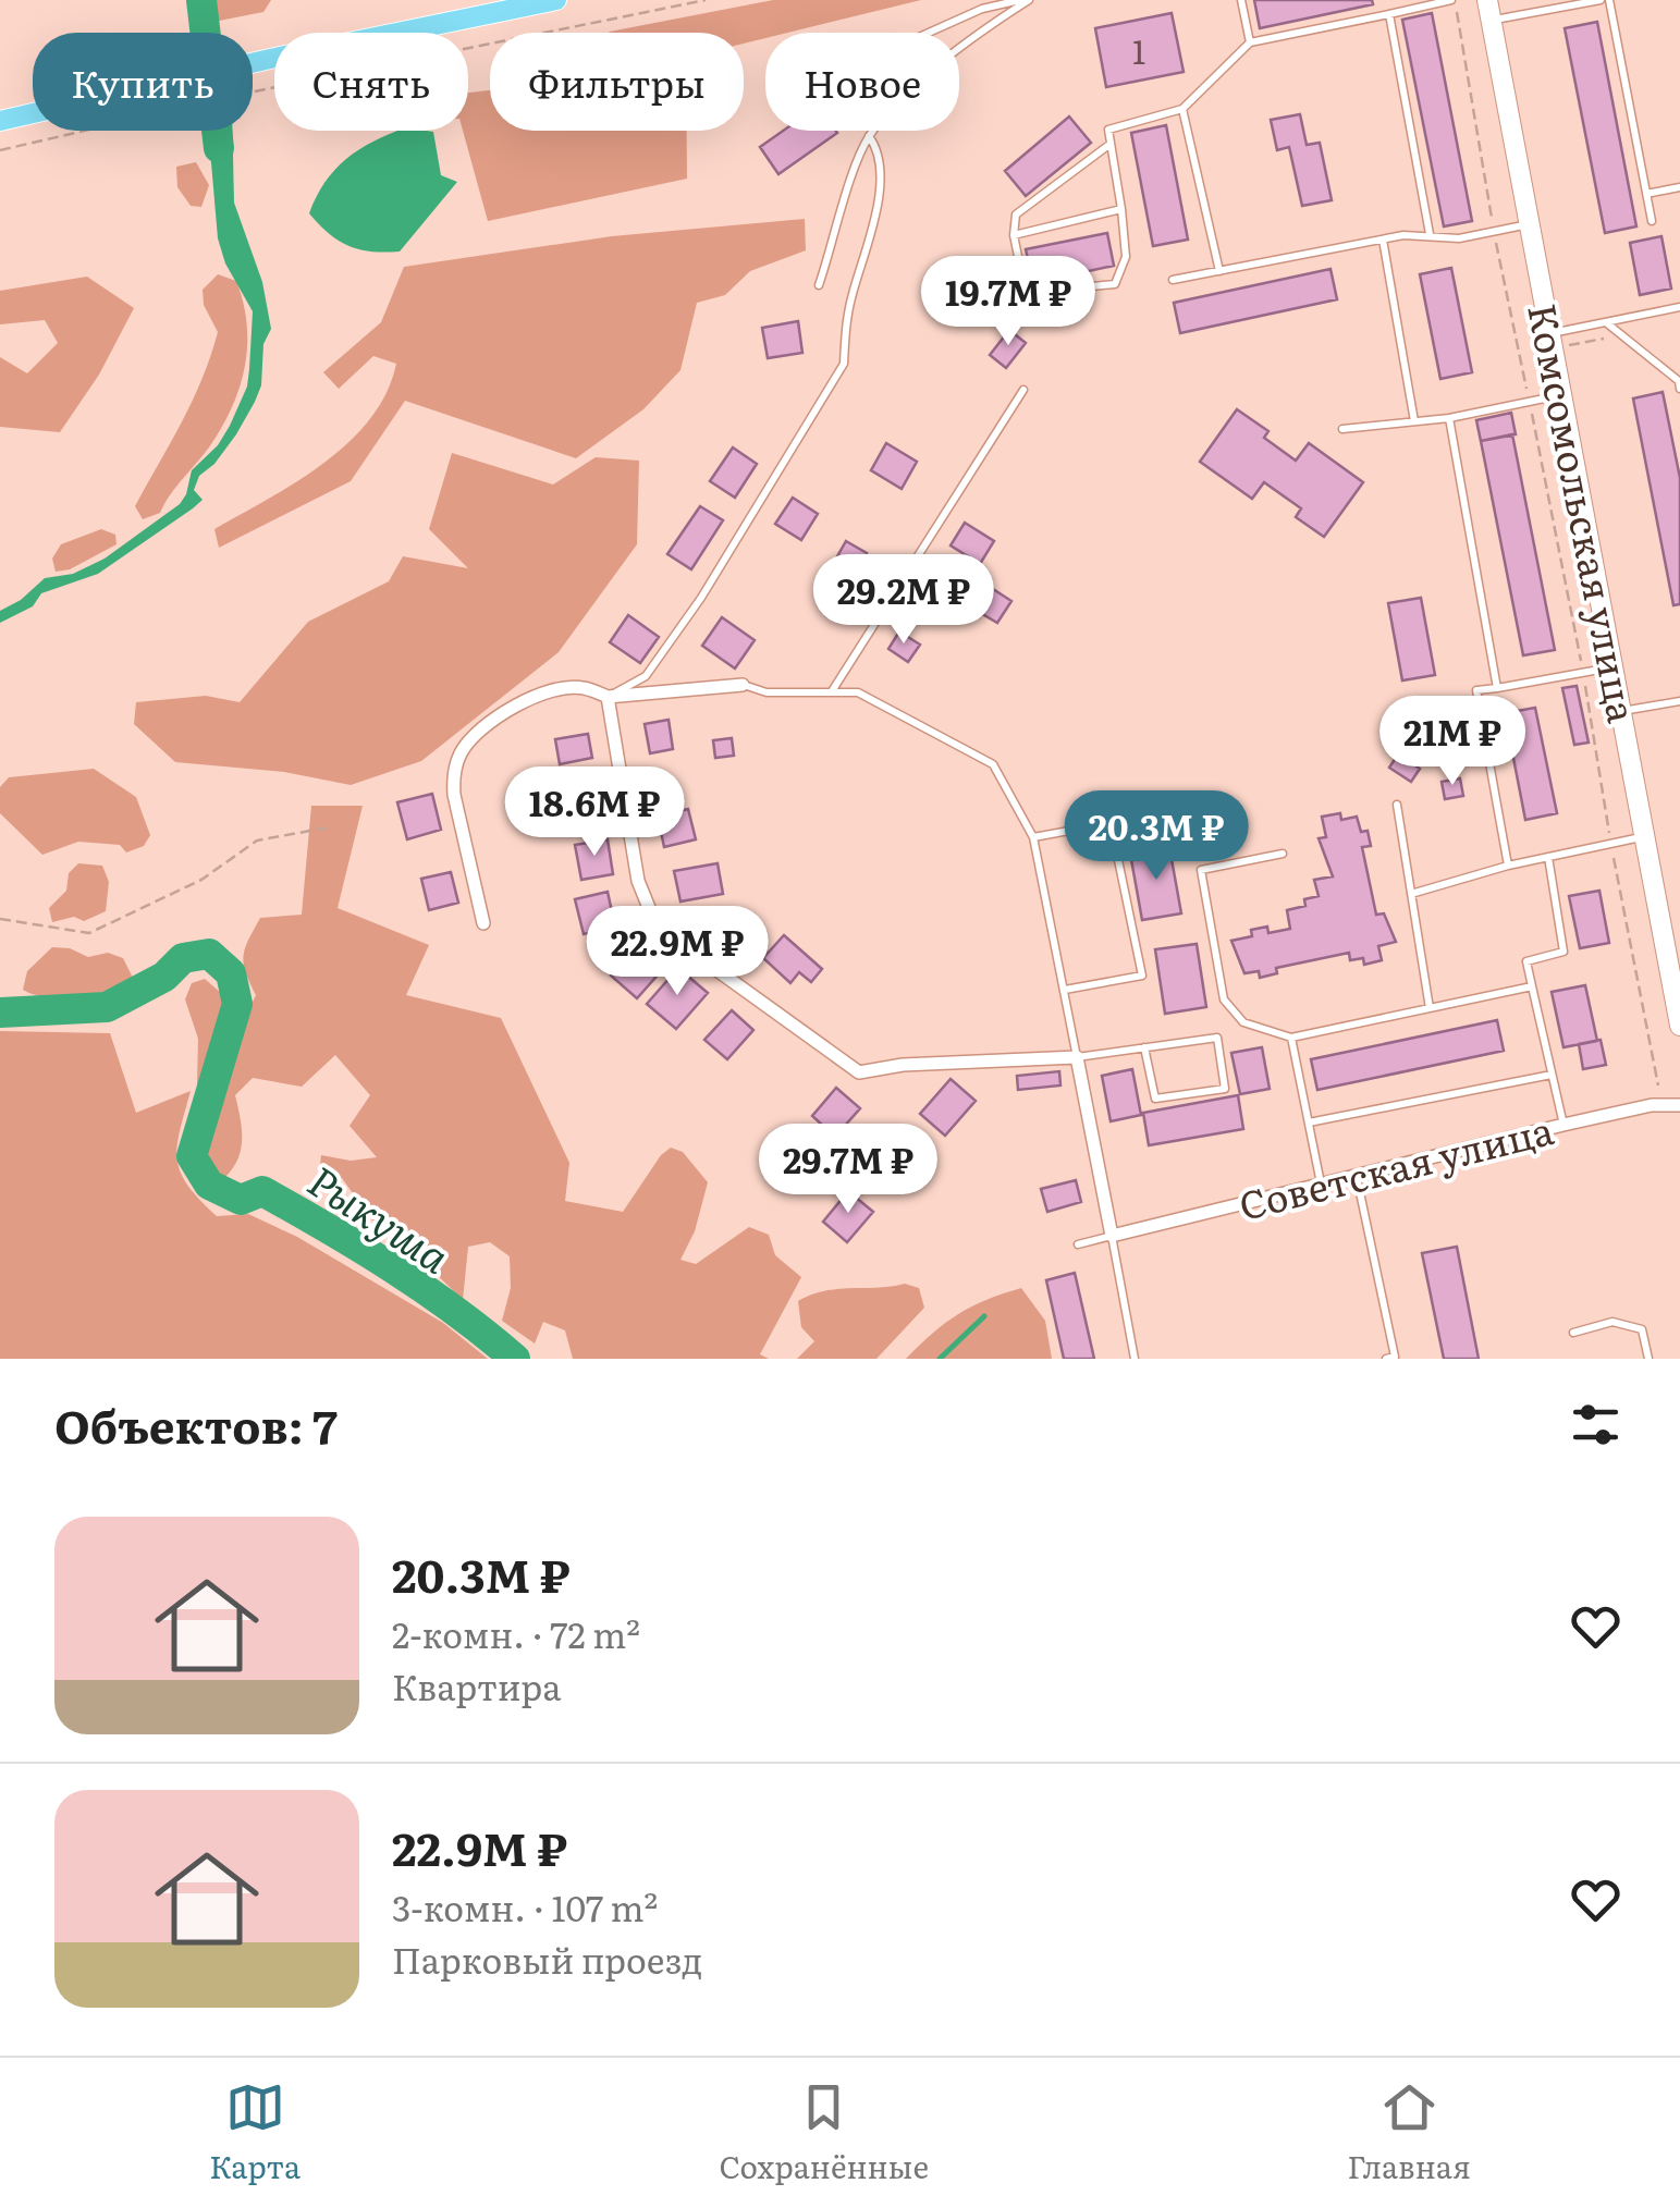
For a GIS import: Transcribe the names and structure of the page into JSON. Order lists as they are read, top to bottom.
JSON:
{
  "streets": {
    "main road": ["Комсомольская улица"],
    "street": ["Советская улица"]
  },
  "water": ["Рыкуша"],
  "house_numbers": ["1"],
  "page": {
    "chip": [
      "Купить",
      "Снять",
      "Фильтры",
      "Новое"
    ],
    "price": [
      "19.7M ₽",
      "29.2M ₽",
      "21M ₽",
      "18.6M ₽",
      "20.3M ₽",
      "22.9M ₽",
      "29.7M ₽"
    ],
    "heading": "Объектов: 7",
    "list": [
      {
        "name": "20.3M ₽",
        "note": "2-комн. · 72 m² · Квартира"
      },
      {
        "name": "22.9M ₽",
        "note": "3-комн. · 107 m² · Парковый проезд"
      }
    ],
    "tabs": ["Карта", "Сохранённые", "Главная"]
  }
}
